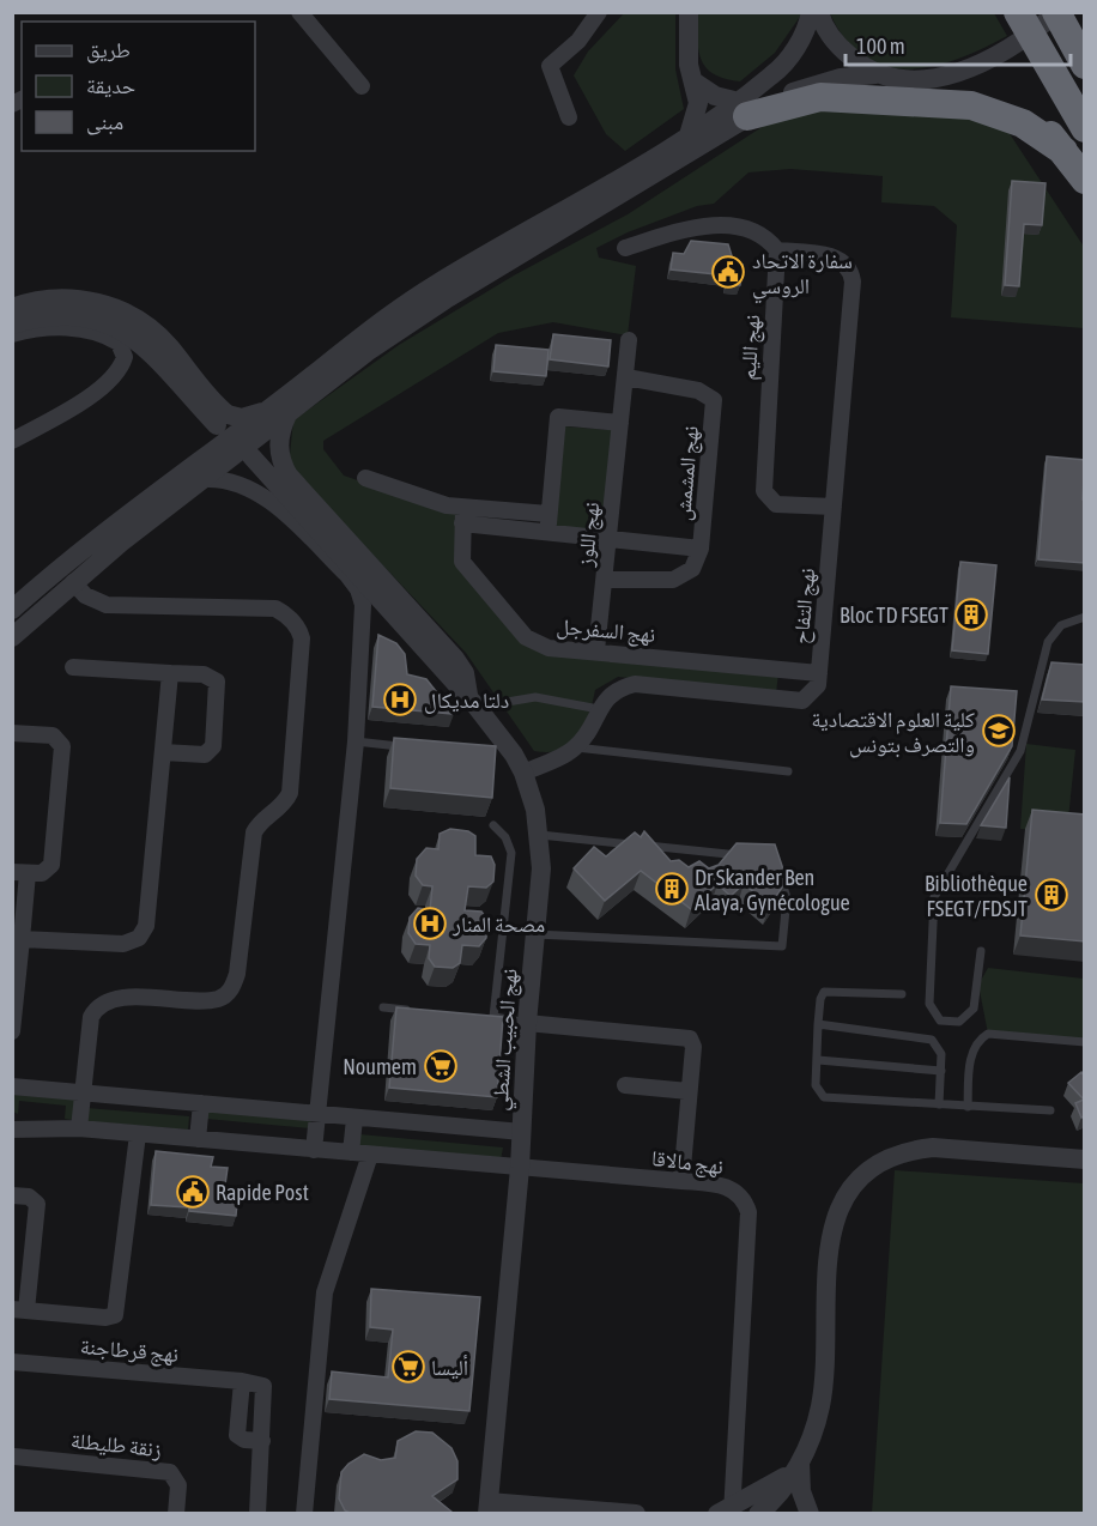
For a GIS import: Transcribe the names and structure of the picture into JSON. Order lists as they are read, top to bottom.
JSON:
{
  "streets": {
    "street": [
      "نهج الليم",
      "نهج المشمش",
      "نهج اللوز",
      "نهج التفاح",
      "نهج السفرجل",
      "نهج الحبيب الشطي",
      "نهج مالاقا",
      "نهج قرطاجنة",
      "زنقة طليطلة"
    ]
  },
  "crossings": [
    ["نهج الليم", "نهج التفاح"],
    ["نهج المشمش", "نهج اللوز"],
    ["نهج المشمش", "نهج السفرجل"],
    ["نهج اللوز", "نهج السفرجل"],
    ["نهج التفاح", "نهج السفرجل"],
    ["نهج الحبيب الشطي", "نهج مالاقا"]
  ],
  "places": {
    "public building": ["سفارة الاتحاد الروسي", "Rapide Post"],
    "building": ["Bloc TD FSEGT", "Dr Skander Ben Alaya, Gynécologue", "Bibliothèque FSEGT/FDSJT"],
    "hospital": ["دلتا مديكال", "مصحة المنار"],
    "school or university": ["كلية العلوم الاقتصادية والتصرف بتونس"],
    "supermarket": ["Noumem", "أليسا"]
  },
  "legend": ["طريق", "حديقة", "مبنى"],
  "scale_bar": "100 m"
}
